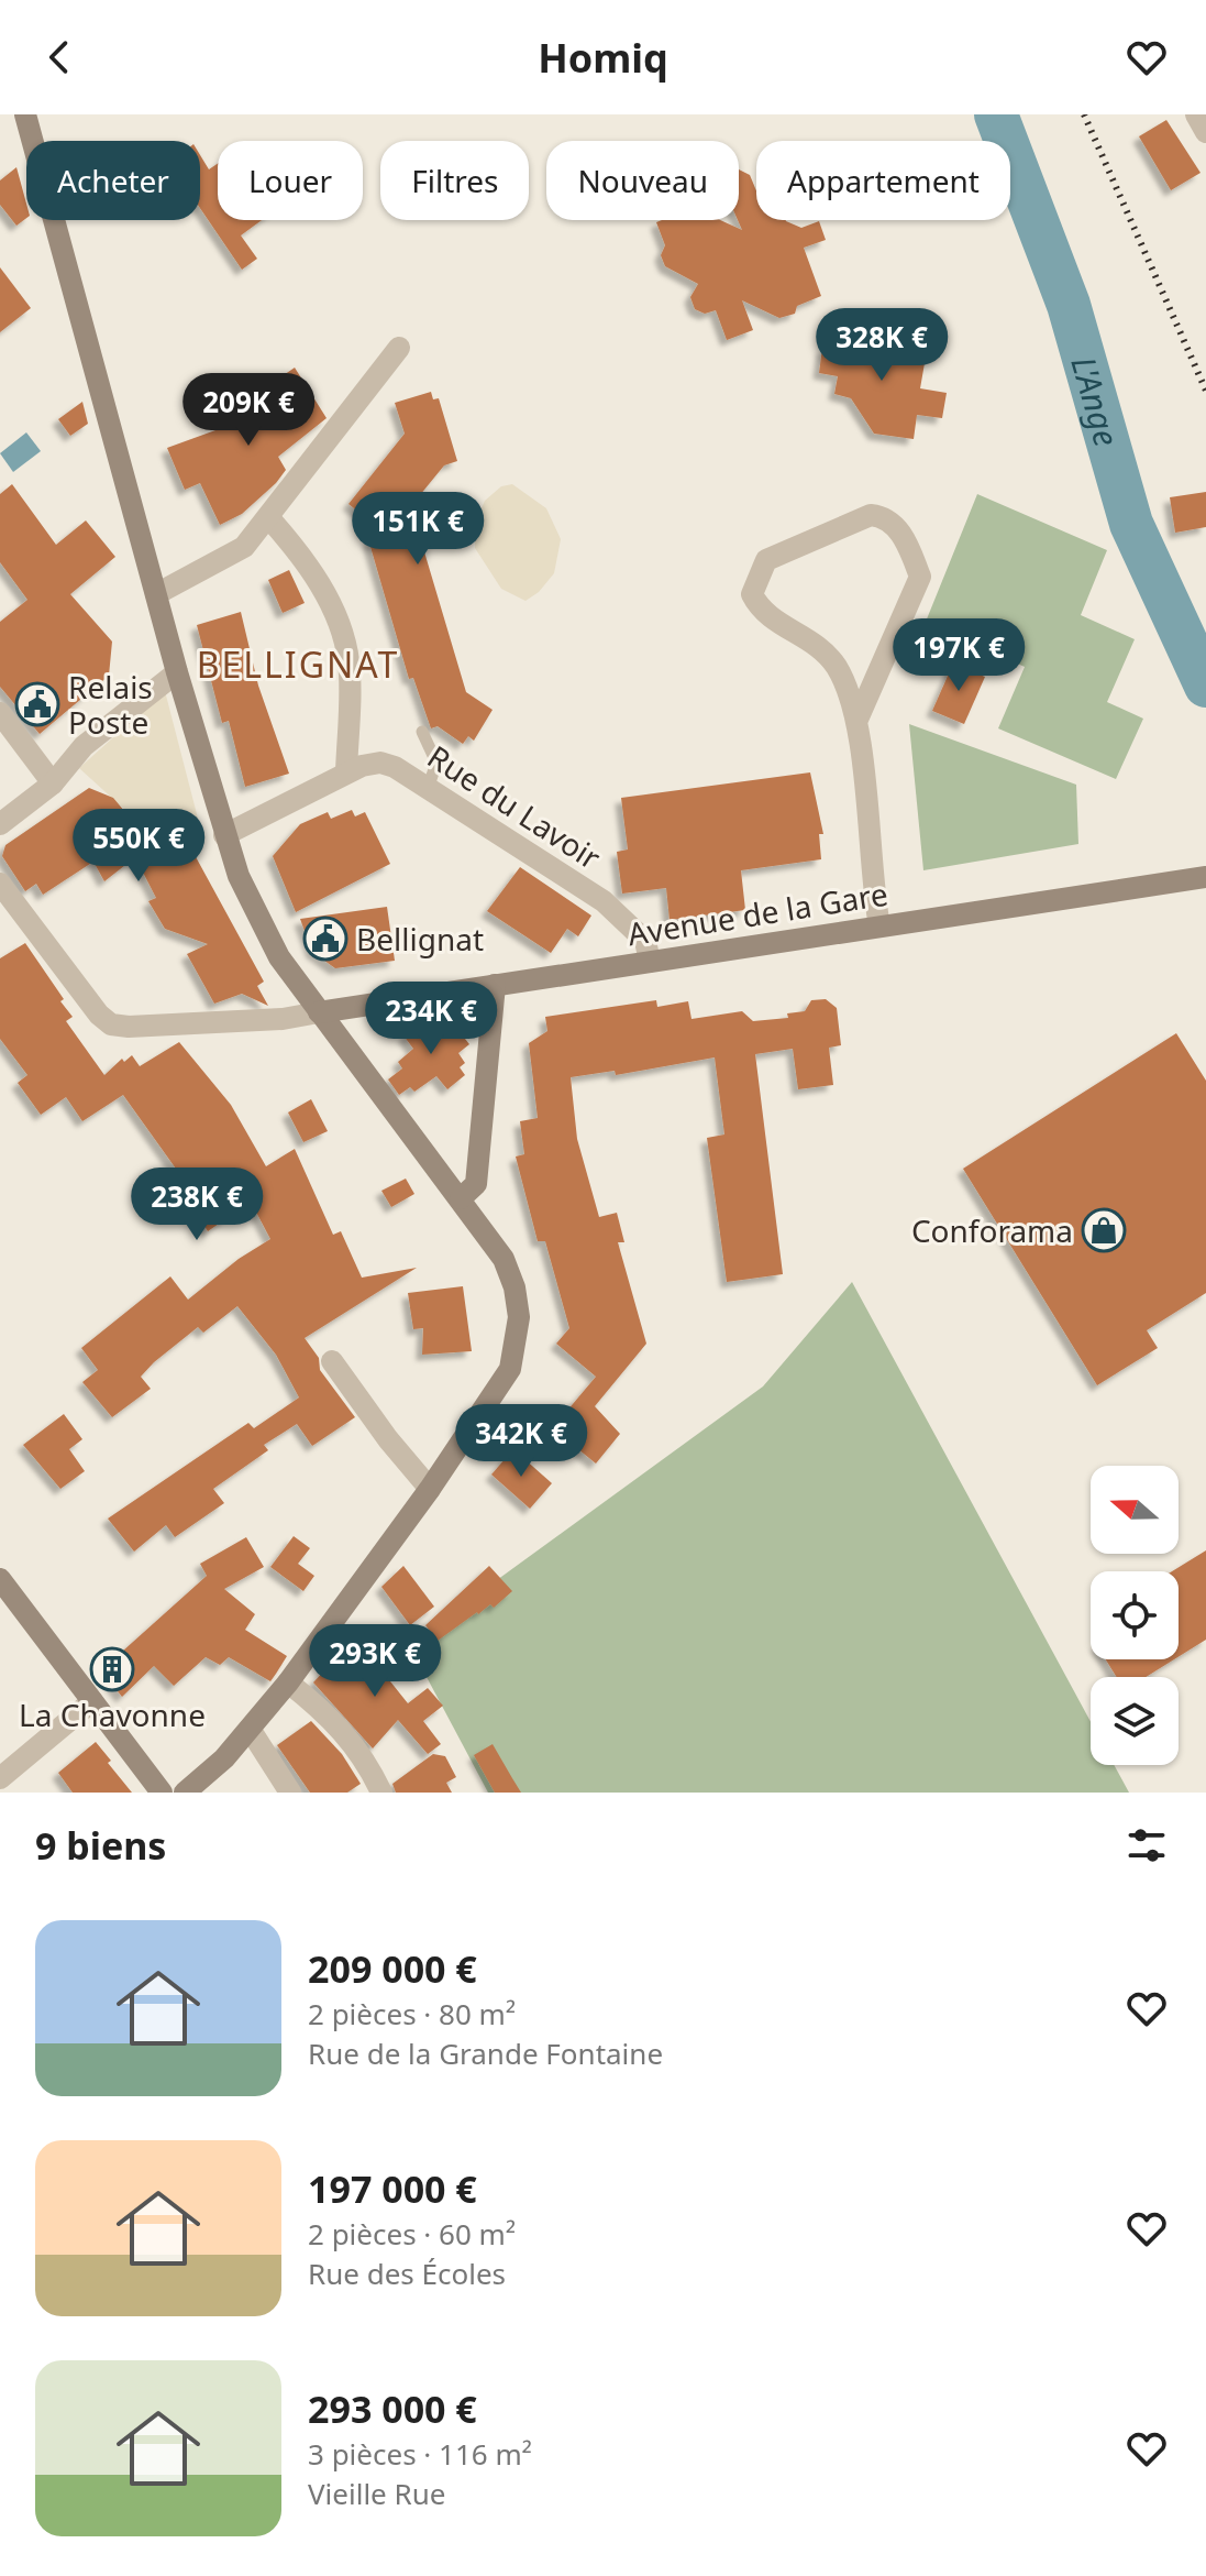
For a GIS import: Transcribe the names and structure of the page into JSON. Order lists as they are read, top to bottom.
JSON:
{
  "streets": {
    "main road": ["Avenue de la Gare"],
    "street": ["Rue du Lavoir"]
  },
  "crossings": [
    ["Rue du Lavoir", "Avenue de la Gare"]
  ],
  "districts": ["BELLIGNAT"],
  "water": ["L'Ange"],
  "places": {
    "public building": ["Relais Poste", "Bellignat"],
    "shop": ["Conforama"],
    "building": ["La Chavonne"]
  },
  "north": "left",
  "page": {
    "header": "Homiq",
    "chip": [
      "Acheter",
      "Louer",
      "Filtres",
      "Nouveau",
      "Appartement"
    ],
    "price": [
      "328K €",
      "209K €",
      "151K €",
      "197K €",
      "550K €",
      "234K €",
      "238K €",
      "342K €",
      "293K €"
    ],
    "heading": "9 biens",
    "list": [
      {
        "name": "209 000 €",
        "note": "2 pièces · 80 m² · Rue de la Grande Fontaine"
      },
      {
        "name": "197 000 €",
        "note": "2 pièces · 60 m² · Rue des Écoles"
      },
      {
        "name": "293 000 €",
        "note": "3 pièces · 116 m² · Vieille Rue"
      }
    ]
  }
}
